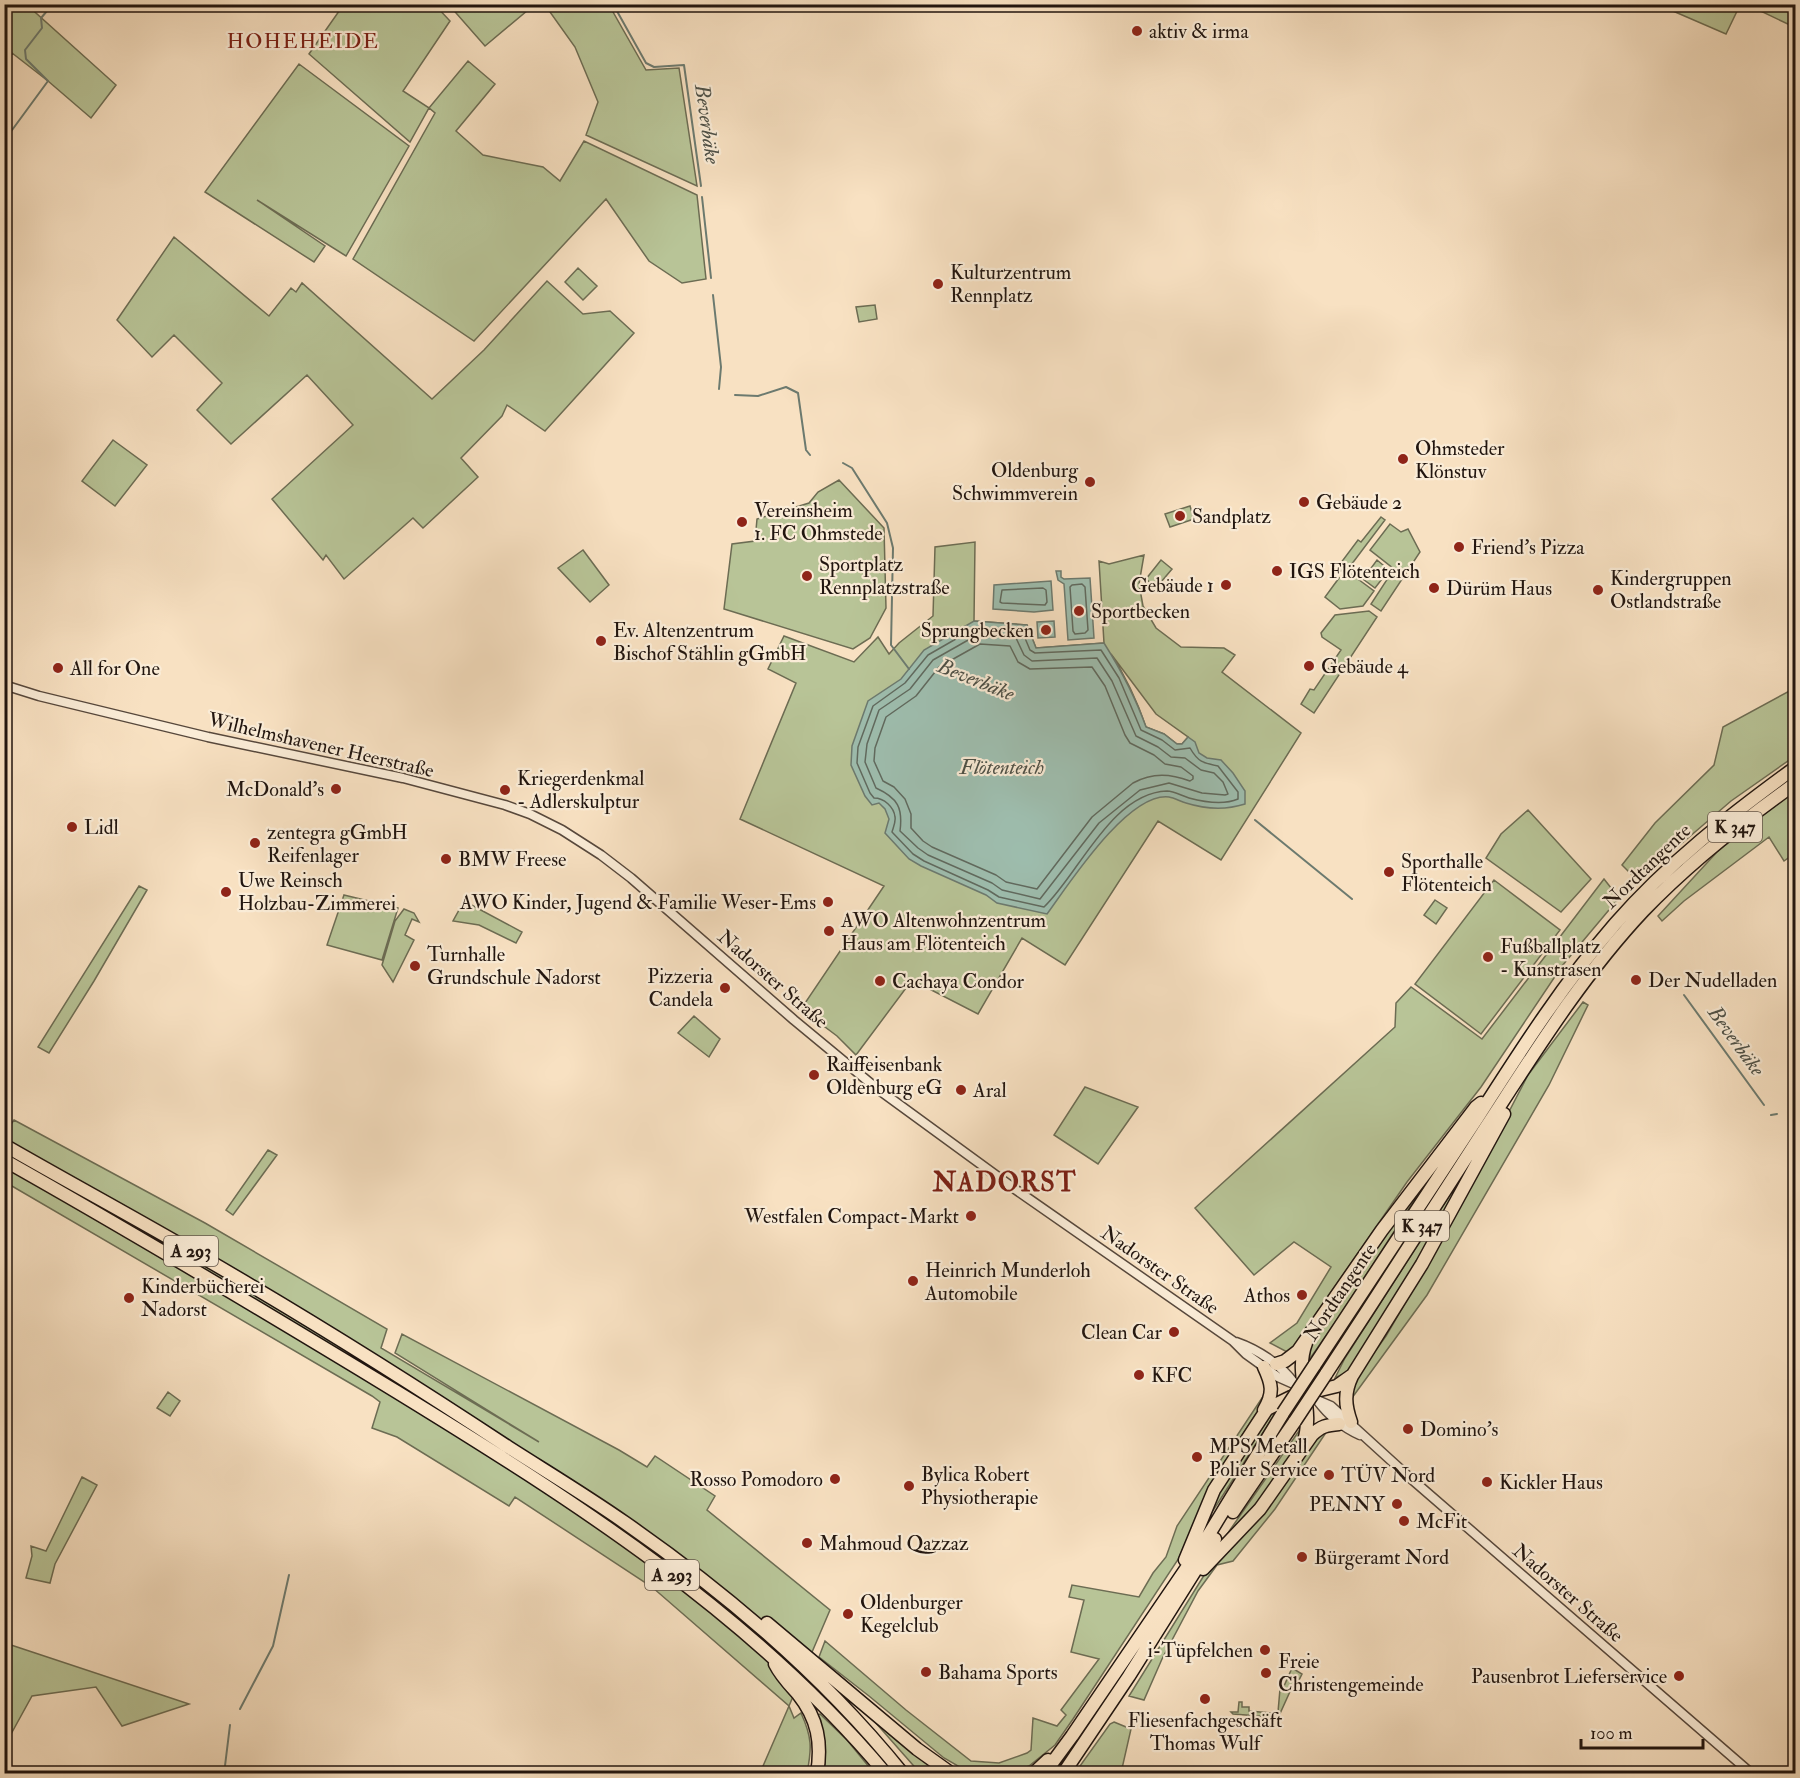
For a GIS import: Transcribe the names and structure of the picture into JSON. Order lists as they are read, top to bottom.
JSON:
{
  "streets": {
    "highway": ["K 347", "Nordtangente", "A 293"],
    "street": ["Wilhelmshavener Heerstraße", "Nadorster Straße"]
  },
  "crossings": [
    ["Wilhelmshavener Heerstraße", "Nadorster Straße"],
    ["K 347", "Nordtangente"],
    ["K 347", "Nadorster Straße"]
  ],
  "districts": ["HOHEHEIDE", "NADORST"],
  "water": ["Beverbäke", "Flötenteich"],
  "places": [
    "aktiv & irma",
    "Kulturzentrum Rennplatz",
    "Ohmsteder Klönstuv",
    "Oldenburg Schwimmverein",
    "Gebäude 2",
    "Sandplatz",
    "Vereinsheim 1. FC Ohmstede",
    "Friend's Pizza",
    "IGS Flötenteich",
    "Sportplatz Rennplatzstraße",
    "Gebäude 1",
    "Dürüm Haus",
    "Kindergruppen Ostlandstraße",
    "Sportbecken",
    "Sprungbecken",
    "Ev. Altenzentrum Bischof Stählin gGmbH",
    "Gebäude 4",
    "All for One",
    "McDonald's",
    "Kriegerdenkmal - Adlerskulptur",
    "Lidl",
    "zentegra gGmbH Reifenlager",
    "BMW Freese",
    "Sporthalle Flötenteich",
    "Uwe Reinsch Holzbau-Zimmerei",
    "AWO Kinder, Jugend & Familie Weser-Ems",
    "AWO Altenwohnzentrum Haus am Flötenteich",
    "Fußballplatz - Kunstrasen",
    "Turnhalle Grundschule Nadorst",
    "Der Nudelladen",
    "Cachaya Condor",
    "Pizzeria Candela",
    "Raiffeisenbank Oldenburg eG",
    "Aral",
    "Westfalen Compact-Markt",
    "Heinrich Munderloh Automobile",
    "Athos",
    "Kinderbücherei Nadorst",
    "Clean Car",
    "KFC",
    "Domino's",
    "MPS Metall Polier Service",
    "TÜV Nord",
    "Rosso Pomodoro",
    "Kickler Haus",
    "Bylica Robert Physiotherapie",
    "PENNY",
    "McFit",
    "Mahmoud Qazzaz",
    "Bürgeramt Nord",
    "Oldenburger Kegelclub",
    "i-Tüpfelchen",
    "Bahama Sports",
    "Freie Christengemeinde",
    "Pausenbrot Lieferservice",
    "Fliesenfachgeschäft Thomas Wulf"
  ],
  "scale_bar": "100 m"
}
